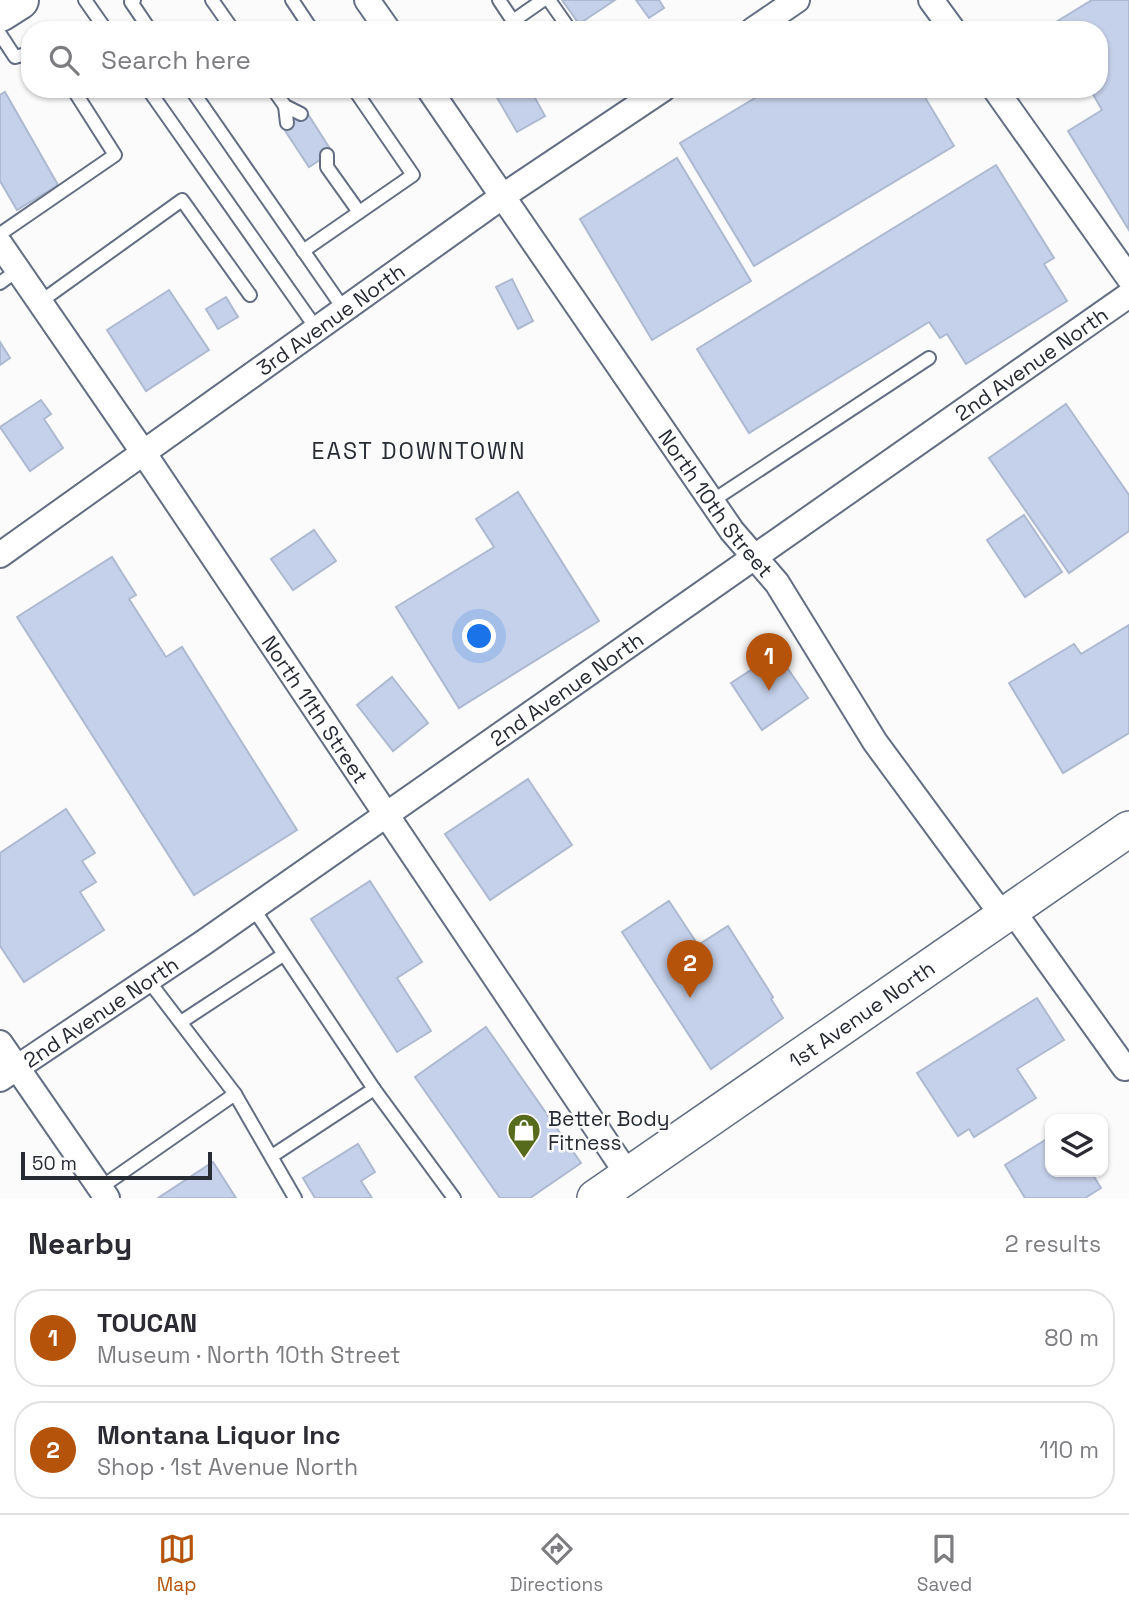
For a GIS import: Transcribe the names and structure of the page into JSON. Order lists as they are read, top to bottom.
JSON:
{
  "streets": {
    "main road": ["1st Avenue North"],
    "street": [
      "3rd Avenue North",
      "2nd Avenue North",
      "North 10th Street",
      "North 11th Street"
    ]
  },
  "crossings": [
    ["3rd Avenue North", "North 10th Street"],
    ["3rd Avenue North", "North 11th Street"],
    ["2nd Avenue North", "North 10th Street"],
    ["2nd Avenue North", "North 11th Street"],
    ["North 10th Street", "1st Avenue North"],
    ["North 11th Street", "1st Avenue North"]
  ],
  "districts": ["EAST DOWNTOWN"],
  "places": {
    "shop": ["Better Body Fitness"]
  },
  "scale_bar": "50 m",
  "page": {
    "search": "Search here",
    "pins": ["1", "2"],
    "scale": "50 m",
    "heading": ["Nearby", "2 results"],
    "list": [
      {
        "mark": "1",
        "name": "TOUCAN",
        "note": "Museum · North 10th Street",
        "value": "80 m"
      },
      {
        "mark": "2",
        "name": "Montana Liquor Inc",
        "note": "Shop · 1st Avenue North",
        "value": "110 m"
      }
    ],
    "nav": ["Map", "Directions", "Saved"]
  }
}
